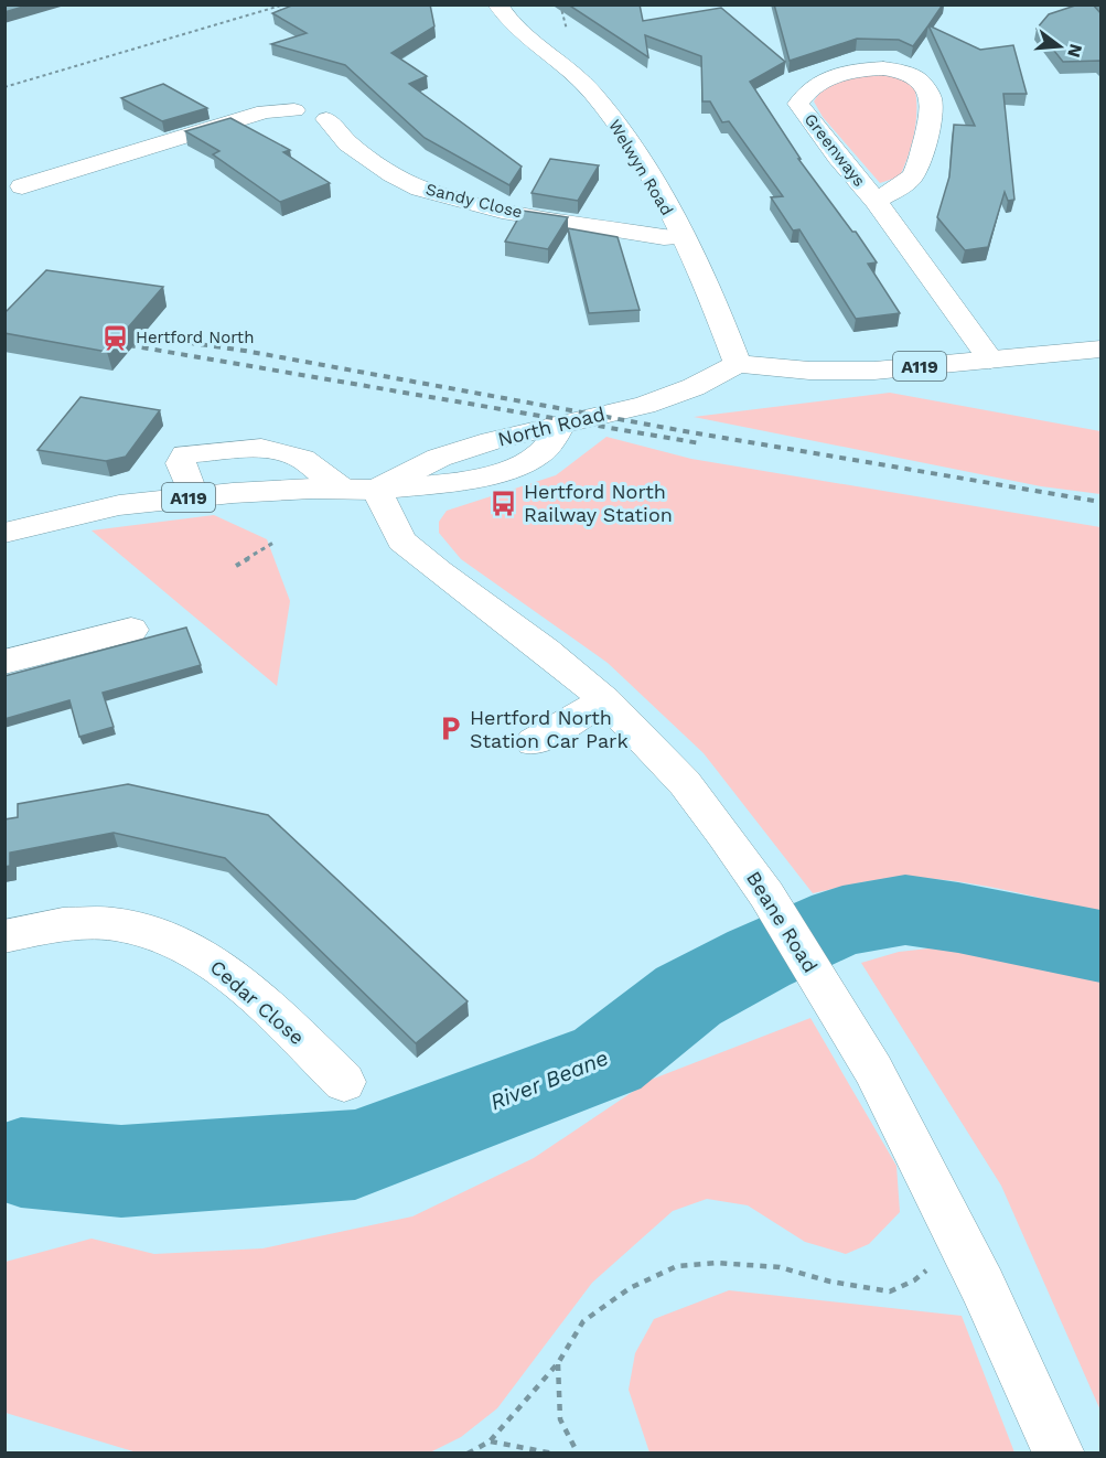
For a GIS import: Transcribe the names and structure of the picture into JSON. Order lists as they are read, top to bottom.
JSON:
{
  "streets": {
    "street": [
      "Greenways",
      "Welwyn Road",
      "Sandy Close",
      "A119",
      "North Road",
      "Beane Road",
      "Cedar Close"
    ]
  },
  "crossings": [
    ["Greenways", "A119"],
    ["Welwyn Road", "Sandy Close"],
    ["Welwyn Road", "A119"],
    ["Welwyn Road", "North Road"],
    ["A119", "North Road"],
    ["A119", "Beane Road"],
    ["North Road", "Beane Road"]
  ],
  "water": ["River Beane"],
  "places": {
    "station": ["Hertford North"],
    "bus stop": ["Hertford North Railway Station"],
    "parking": ["Hertford North Station Car Park"]
  },
  "north": "right"
}
